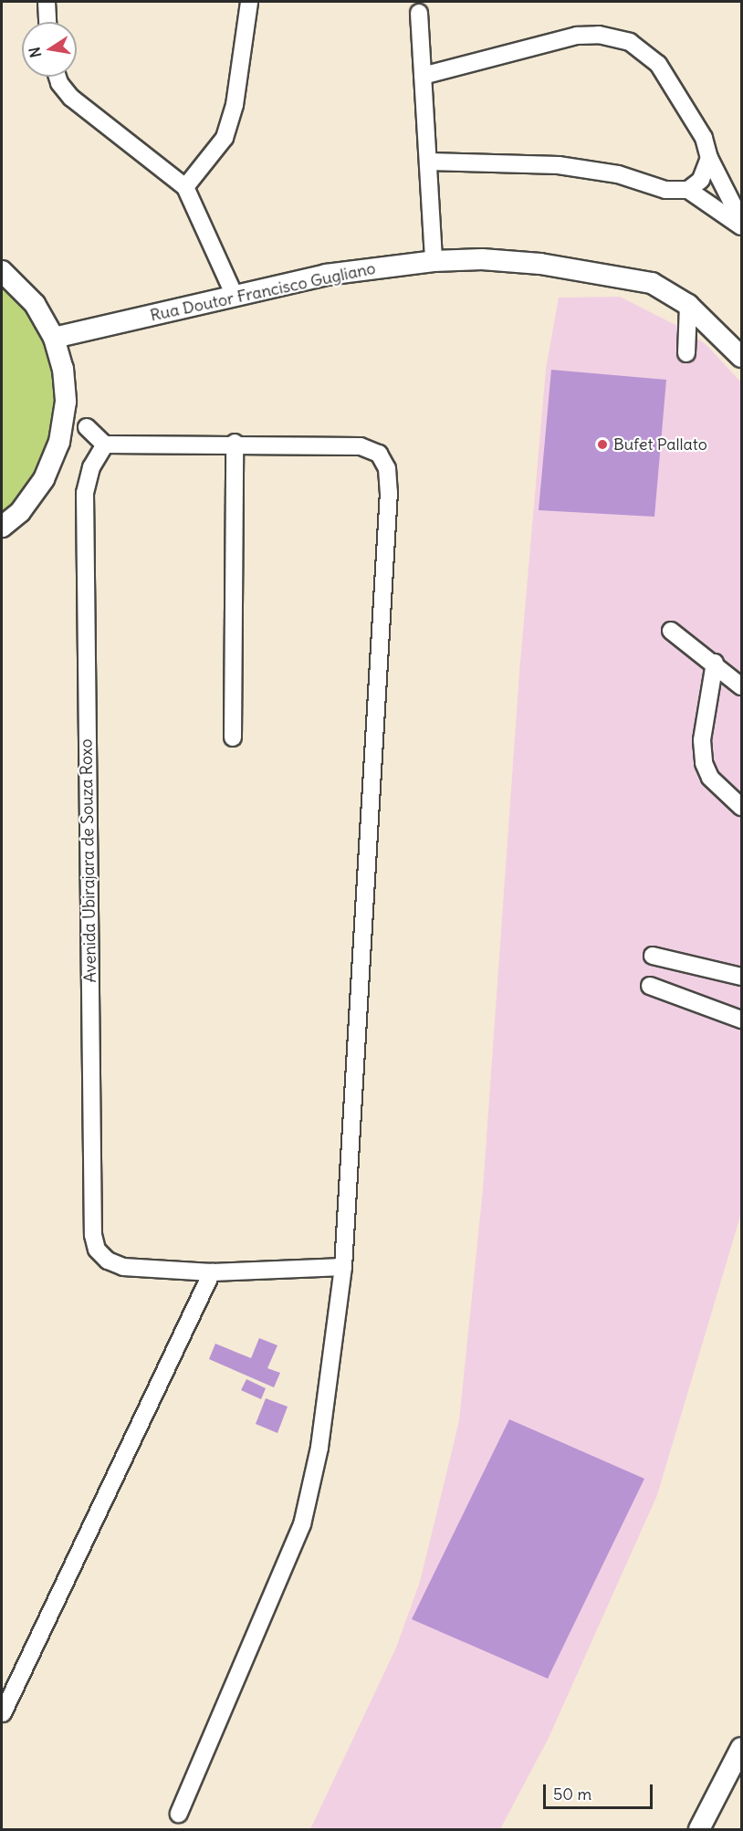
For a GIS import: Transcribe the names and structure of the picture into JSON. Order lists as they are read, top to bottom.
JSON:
{
  "streets": {
    "main road": ["Rua Doutor Francisco Gugliano"],
    "street": ["Avenida Ubirajara de Souza Roxo"]
  },
  "places": ["Bufet Pallato"],
  "scale_bar": "50 m",
  "north": "left"
}
